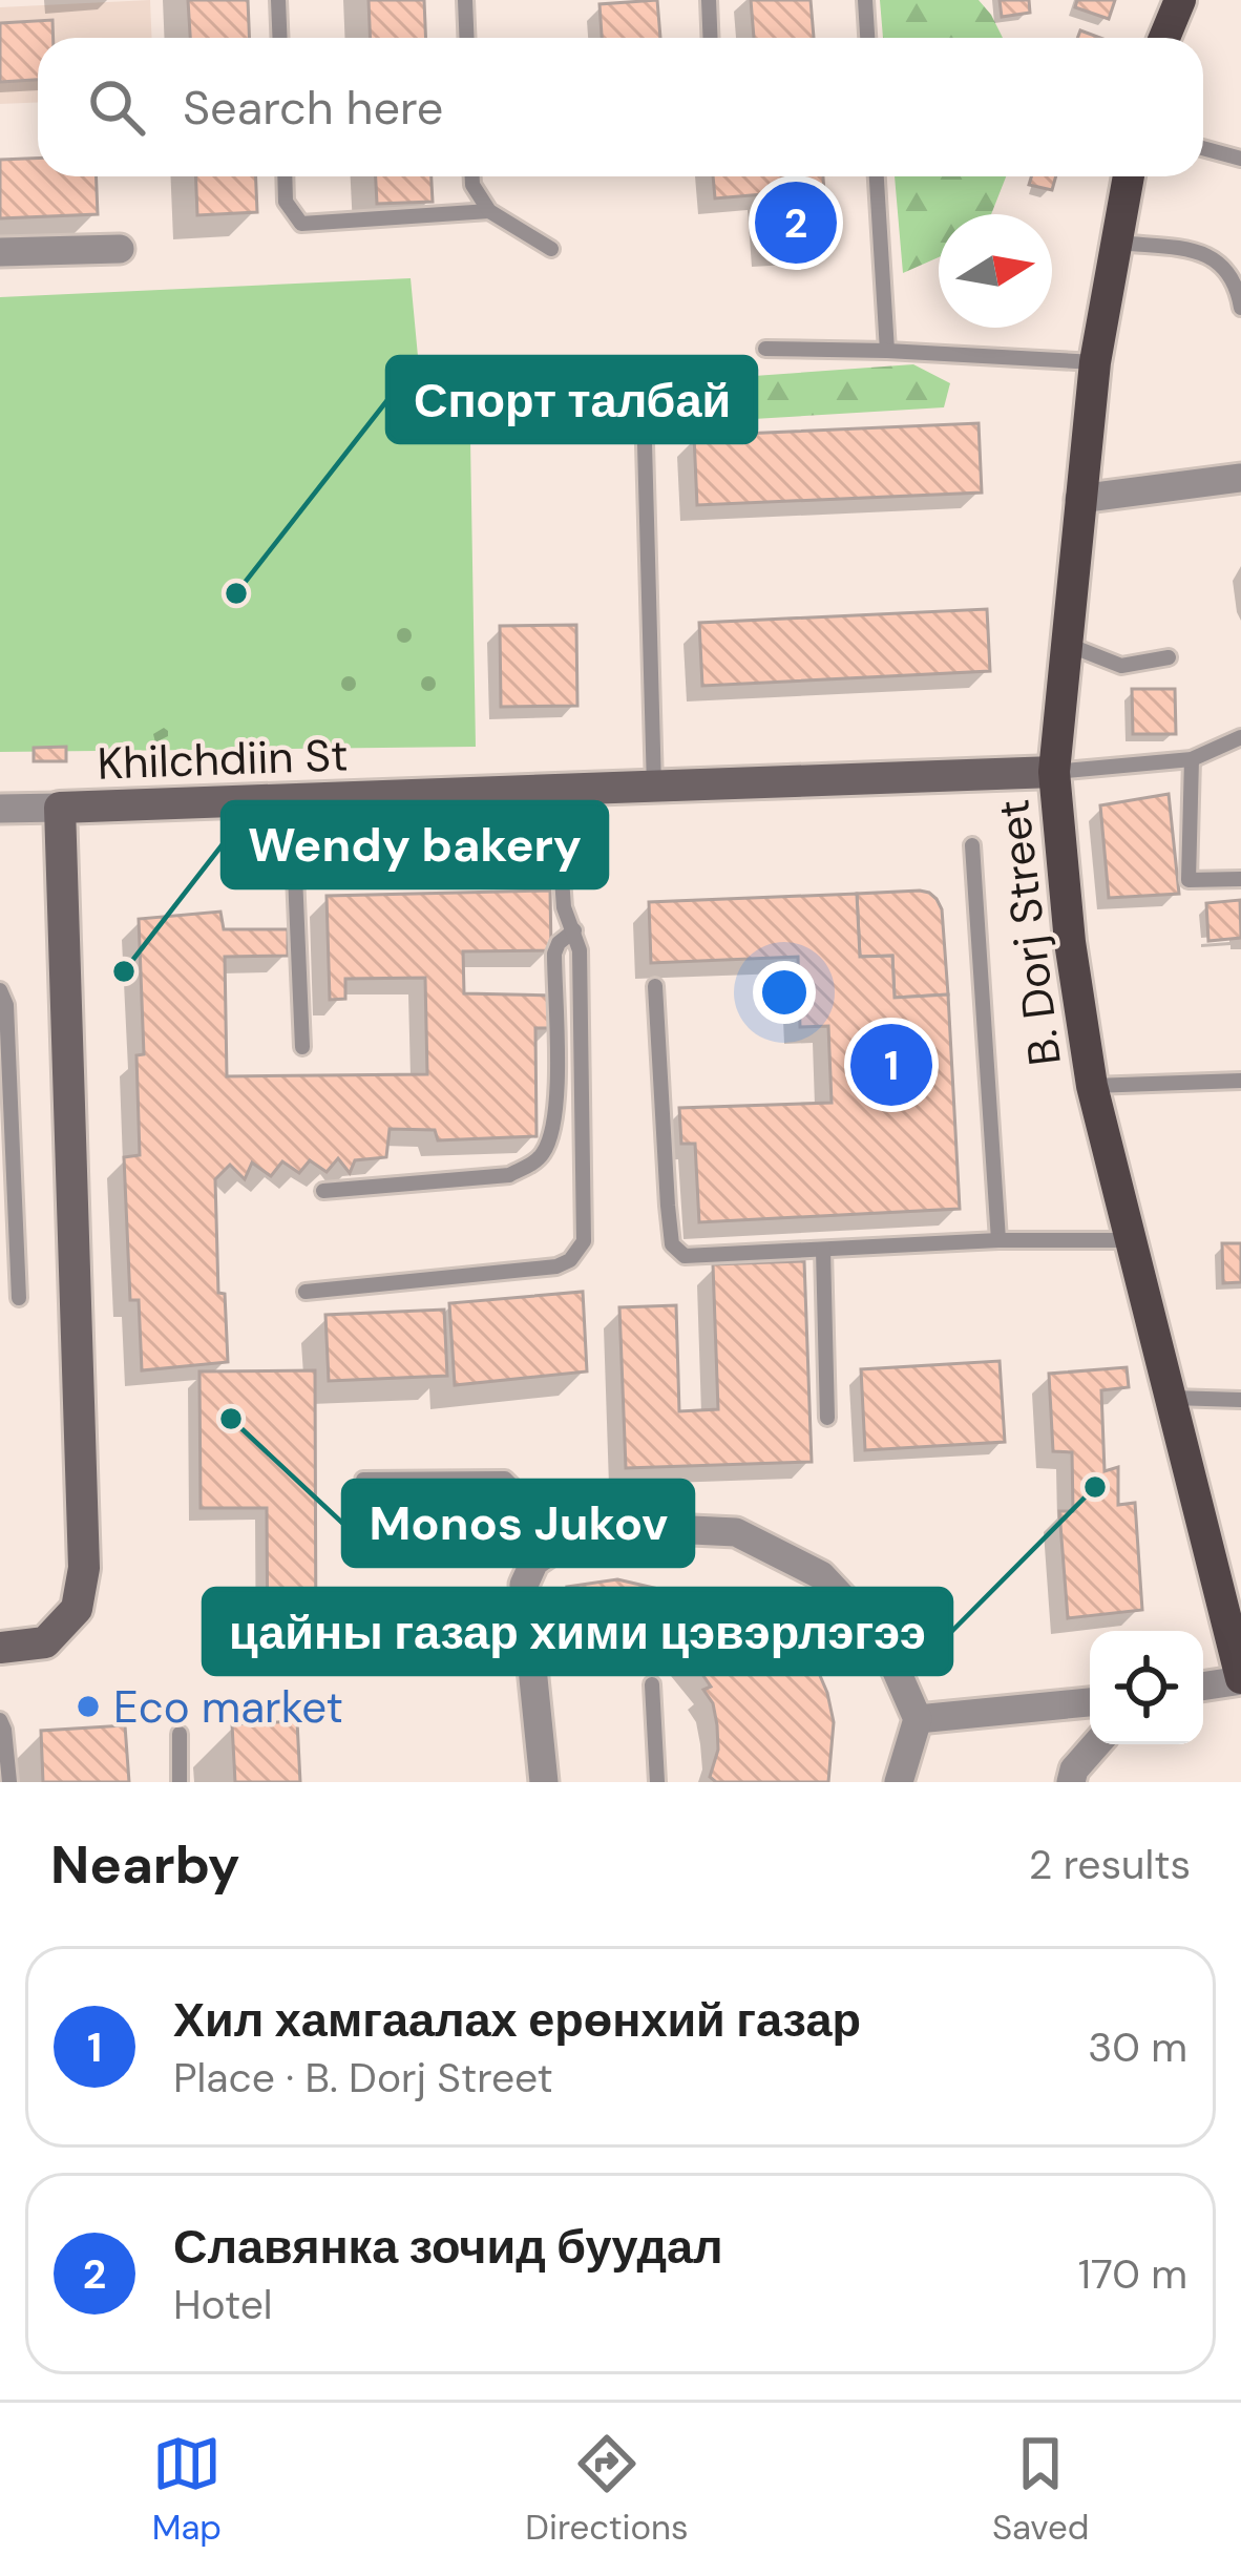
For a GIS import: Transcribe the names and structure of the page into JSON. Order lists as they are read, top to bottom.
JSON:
{
  "streets": {
    "main road": ["B. Dorj Street"],
    "street": ["Khilchdiin St"]
  },
  "crossings": [
    ["Khilchdiin St", "B. Dorj Street"]
  ],
  "places": [
    "Спорт талбай",
    "Wendy bakery",
    "Monos Jukov",
    "цайны газар хими цэвэрлэгээ",
    "Eco market"
  ],
  "north": "right",
  "page": {
    "search": "Search here",
    "pins": ["2", "1"],
    "heading": ["Nearby", "2 results"],
    "list": [
      {
        "mark": "1",
        "name": "Хил хамгаалах ерөнхий газар",
        "note": "Place · B. Dorj Street",
        "value": "30 m"
      },
      {
        "mark": "2",
        "name": "Славянка зочид буудал",
        "note": "Hotel",
        "value": "170 m"
      }
    ],
    "nav": ["Map", "Directions", "Saved"]
  }
}
